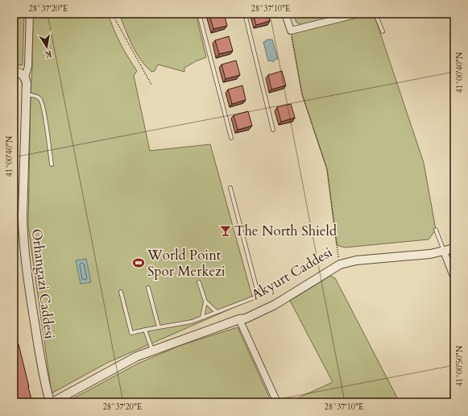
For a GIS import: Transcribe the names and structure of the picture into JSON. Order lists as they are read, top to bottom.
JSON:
{
  "streets": {
    "street": ["Akyurt Caddesi", "Orhangazi Caddesi"]
  },
  "crossings": [
    ["Akyurt Caddesi", "Orhangazi Caddesi"]
  ],
  "places": {
    "bar": ["The North Shield"],
    "sports": ["World Point Spor Merkezi"]
  },
  "north": "bottom",
  "coordinates": [
    "28°37'20\"E",
    "28°37'10\"E",
    "41°00'40\"N",
    "41°00'50\"N"
  ]
}
